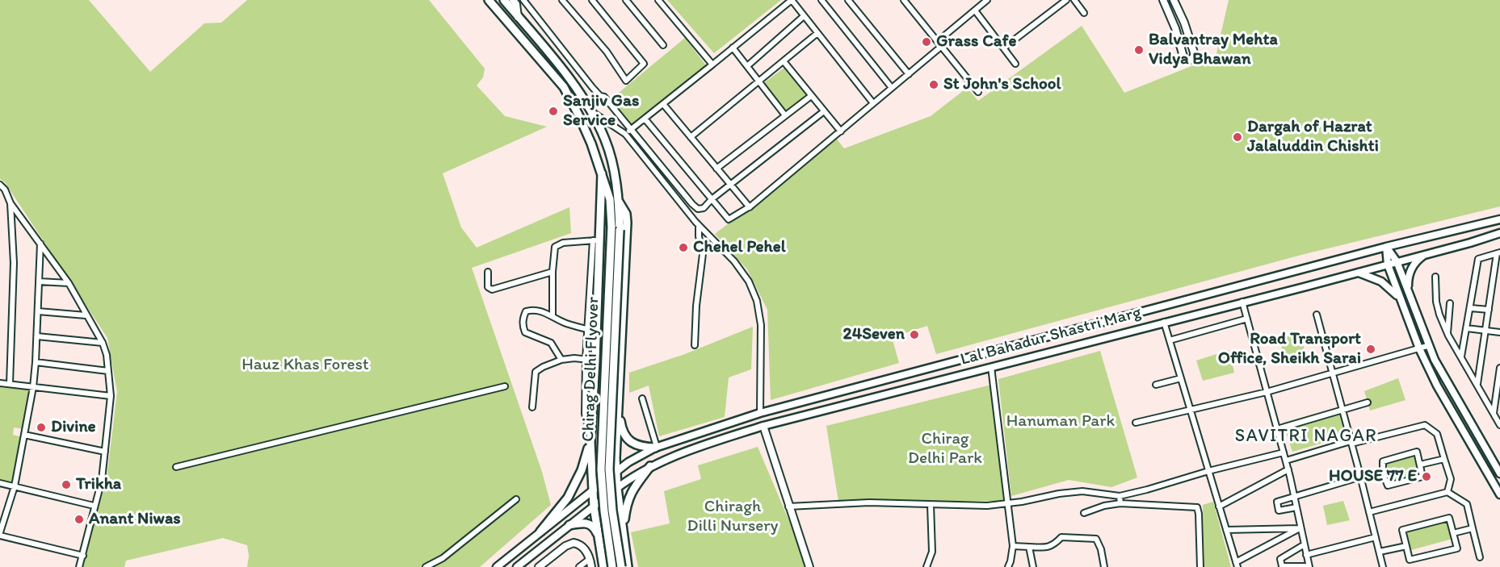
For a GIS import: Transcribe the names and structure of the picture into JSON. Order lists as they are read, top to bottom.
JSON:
{
  "streets": {
    "main road": ["Lal Bahadur Shastri Marg", "Chirag Delhi Flyover"]
  },
  "districts": ["SAVITRI NAGAR"],
  "parks": [
    "Hauz Khas Forest",
    "Hanuman Park",
    "Chirag Delhi Park",
    "Chiragh Dilli Nursery"
  ],
  "places": [
    "Grass Cafe",
    "Balvantray Mehta Vidya Bhawan",
    "St John's School",
    "Sanjiv Gas Service",
    "Dargah of Hazrat Jalaluddin Chishti",
    "Chehel Pehel",
    "24Seven",
    "Road Transport Office, Sheikh Sarai",
    "Divine",
    "HOUSE 77 E",
    "Trikha",
    "Anant Niwas"
  ]
}
